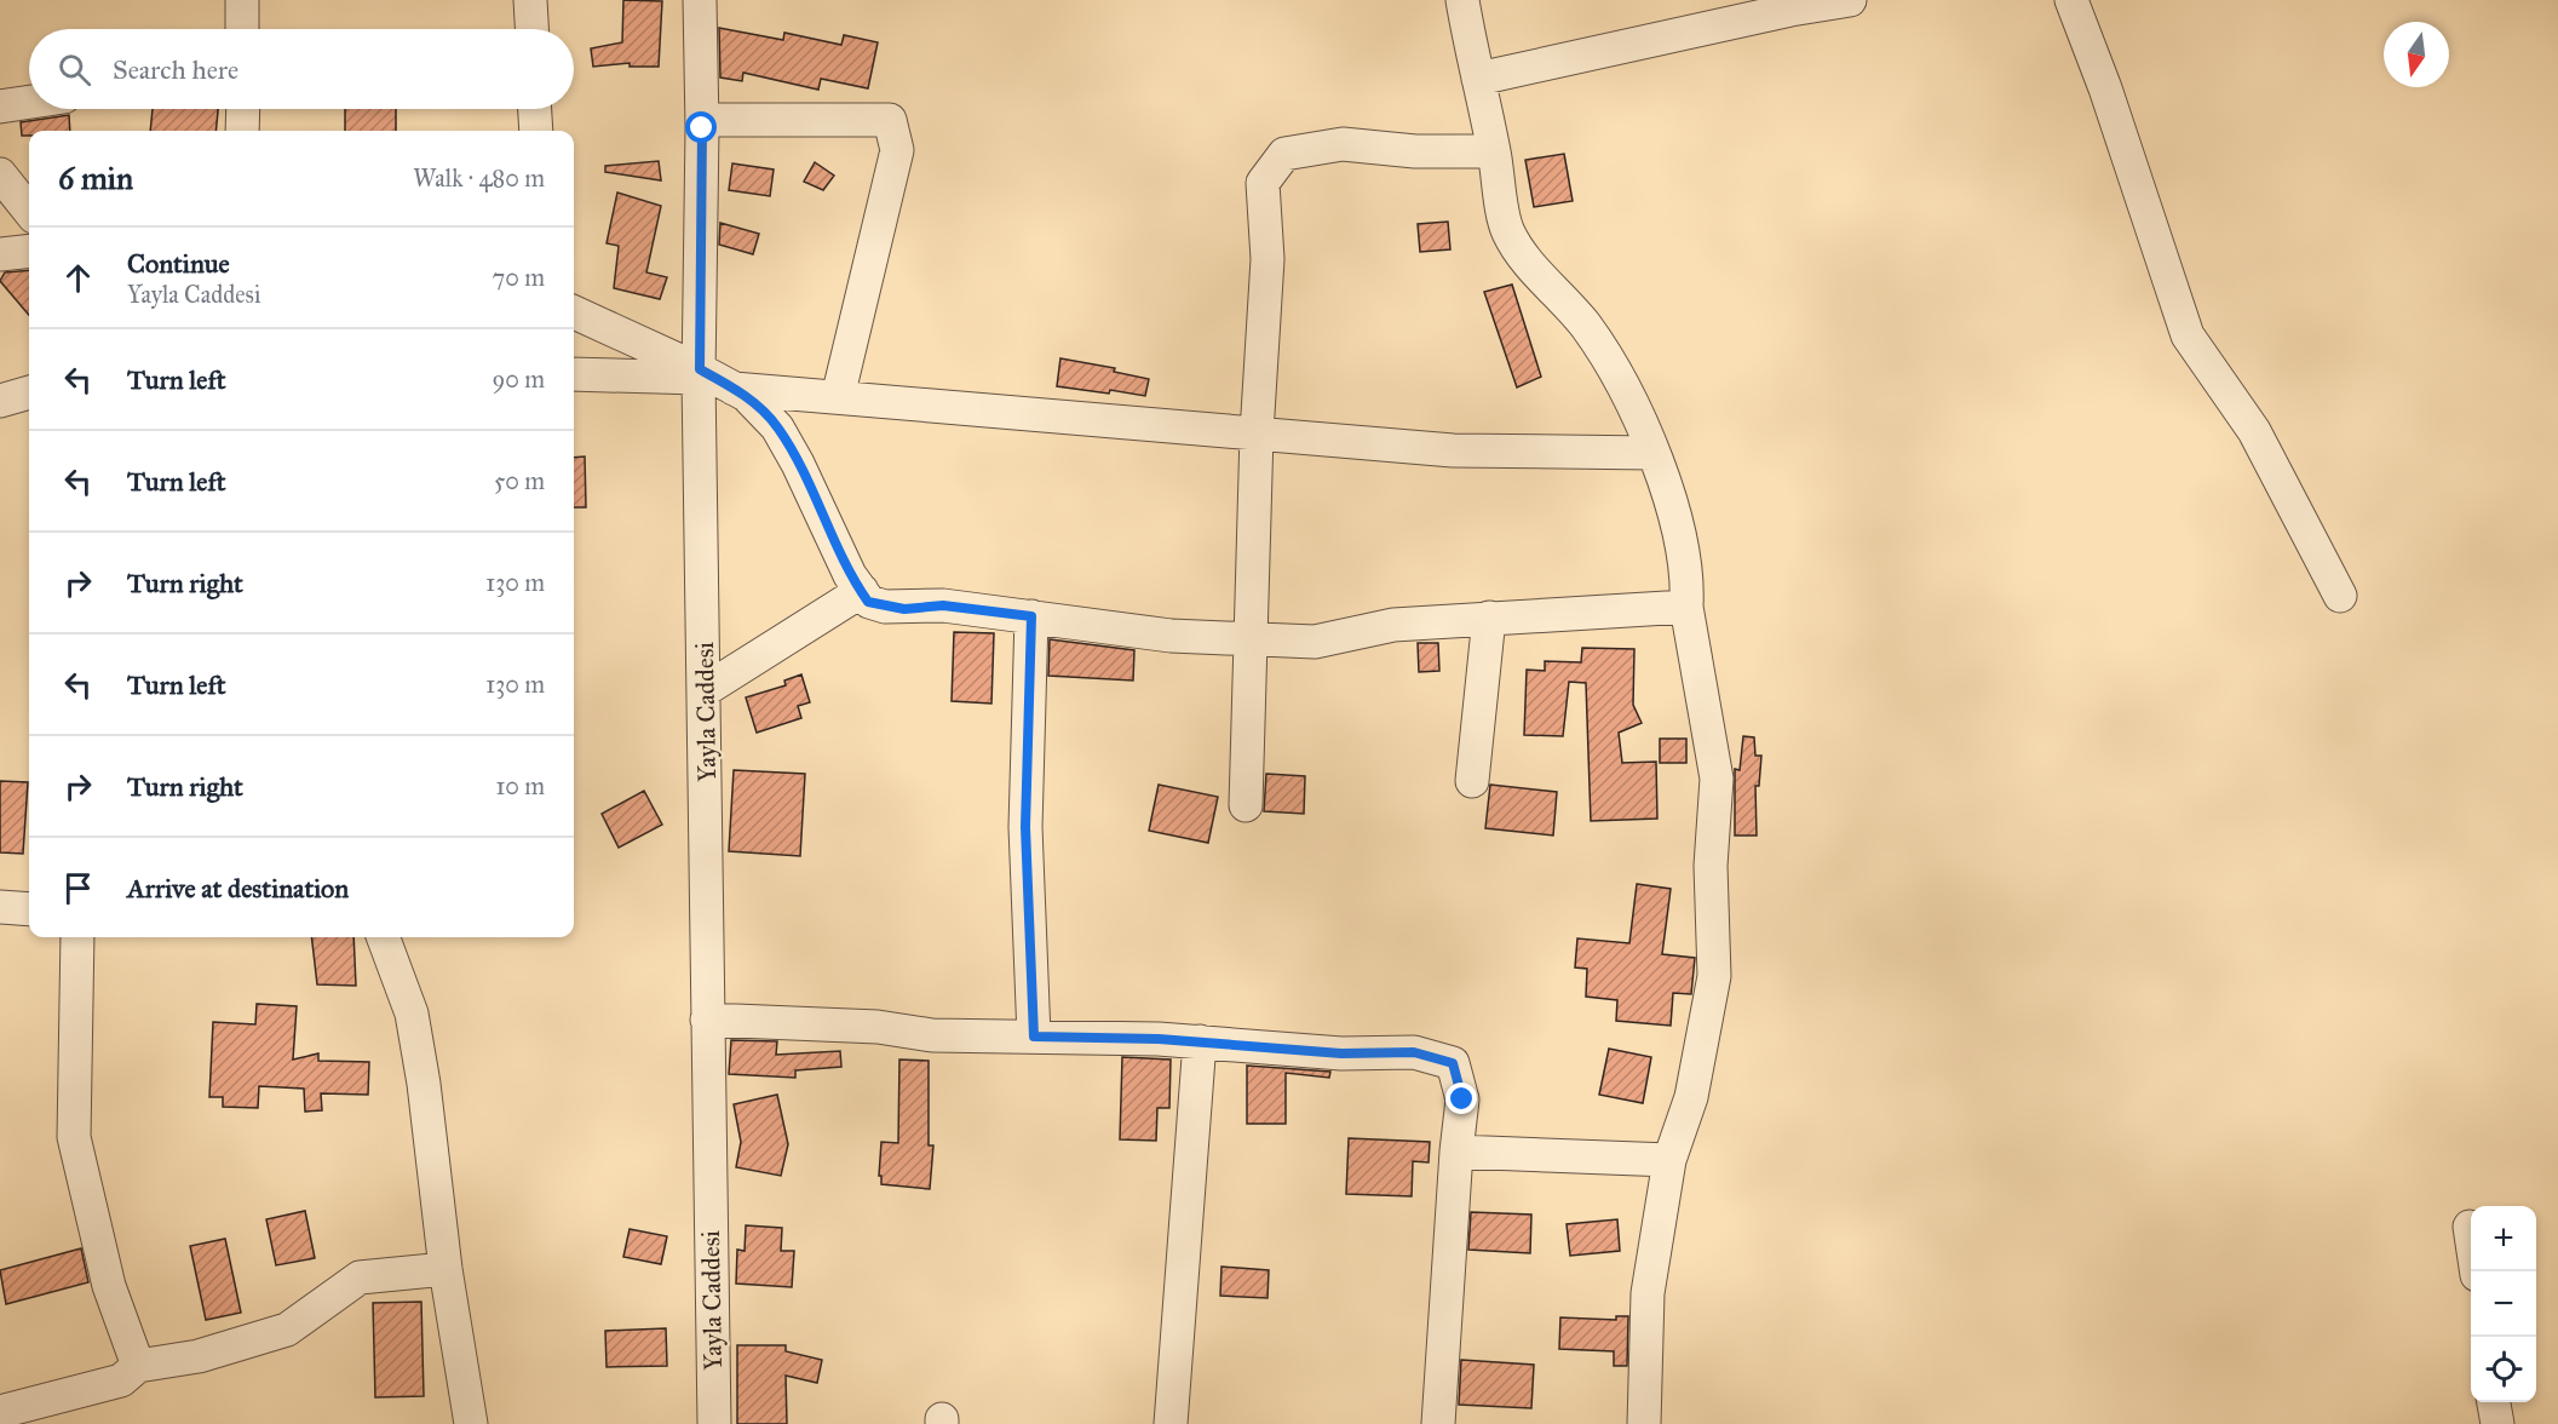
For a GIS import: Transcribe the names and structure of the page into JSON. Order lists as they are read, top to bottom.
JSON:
{
  "streets": {
    "street": ["Yayla Caddesi"]
  },
  "north": "bottom",
  "page": {
    "search": "Search here",
    "heading": ["6 min", "Walk · 480 m"],
    "list": [
      ["Continue", "Yayla Caddesi", "70 m"],
      ["Turn left", "90 m"],
      ["Turn left", "50 m"],
      ["Turn right", "130 m"],
      ["Turn left", "130 m"],
      ["Turn right", "10 m"],
      "Arrive at destination"
    ],
    "map_buttons": ["+", "−"]
  }
}
